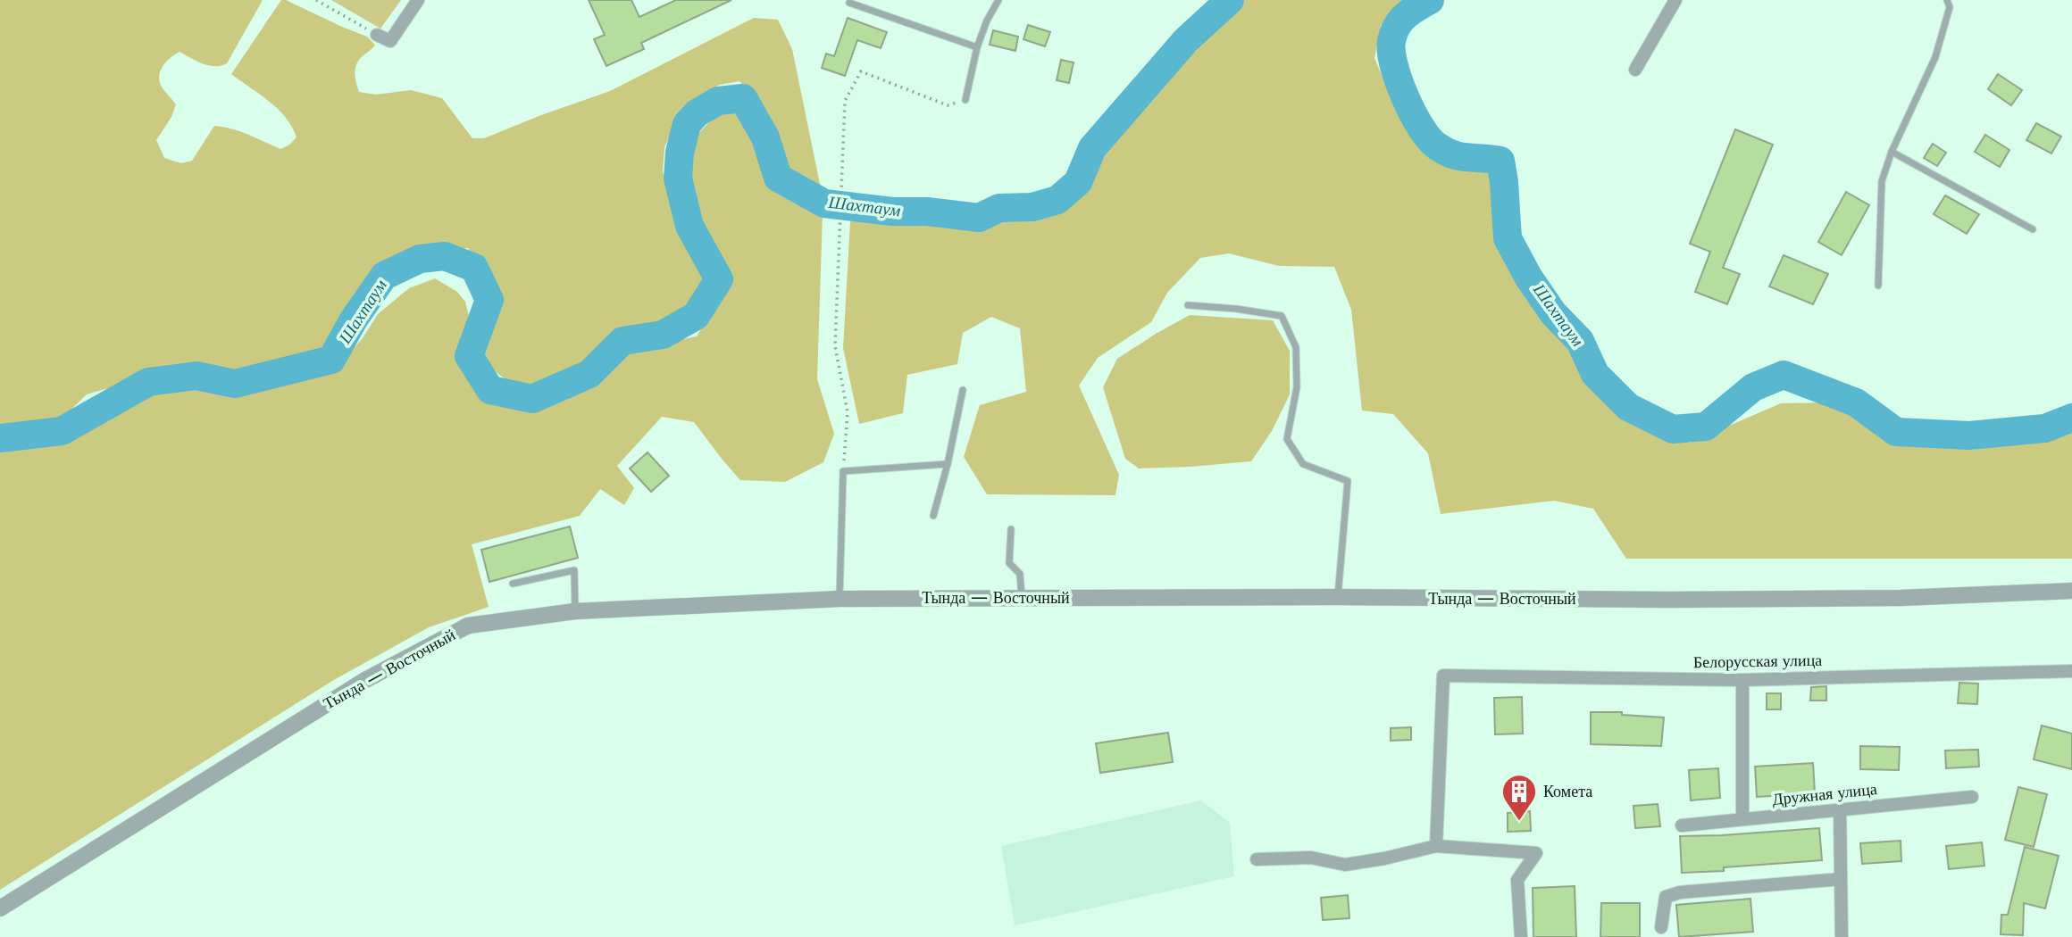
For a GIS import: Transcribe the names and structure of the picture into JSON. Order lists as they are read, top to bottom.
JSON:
{
  "streets": {
    "street": ["Тында — Восточный", "Белорусская улица", "Дружная улица"]
  },
  "water": ["Шахтаум"],
  "places": {
    "building": ["Комета"]
  }
}
